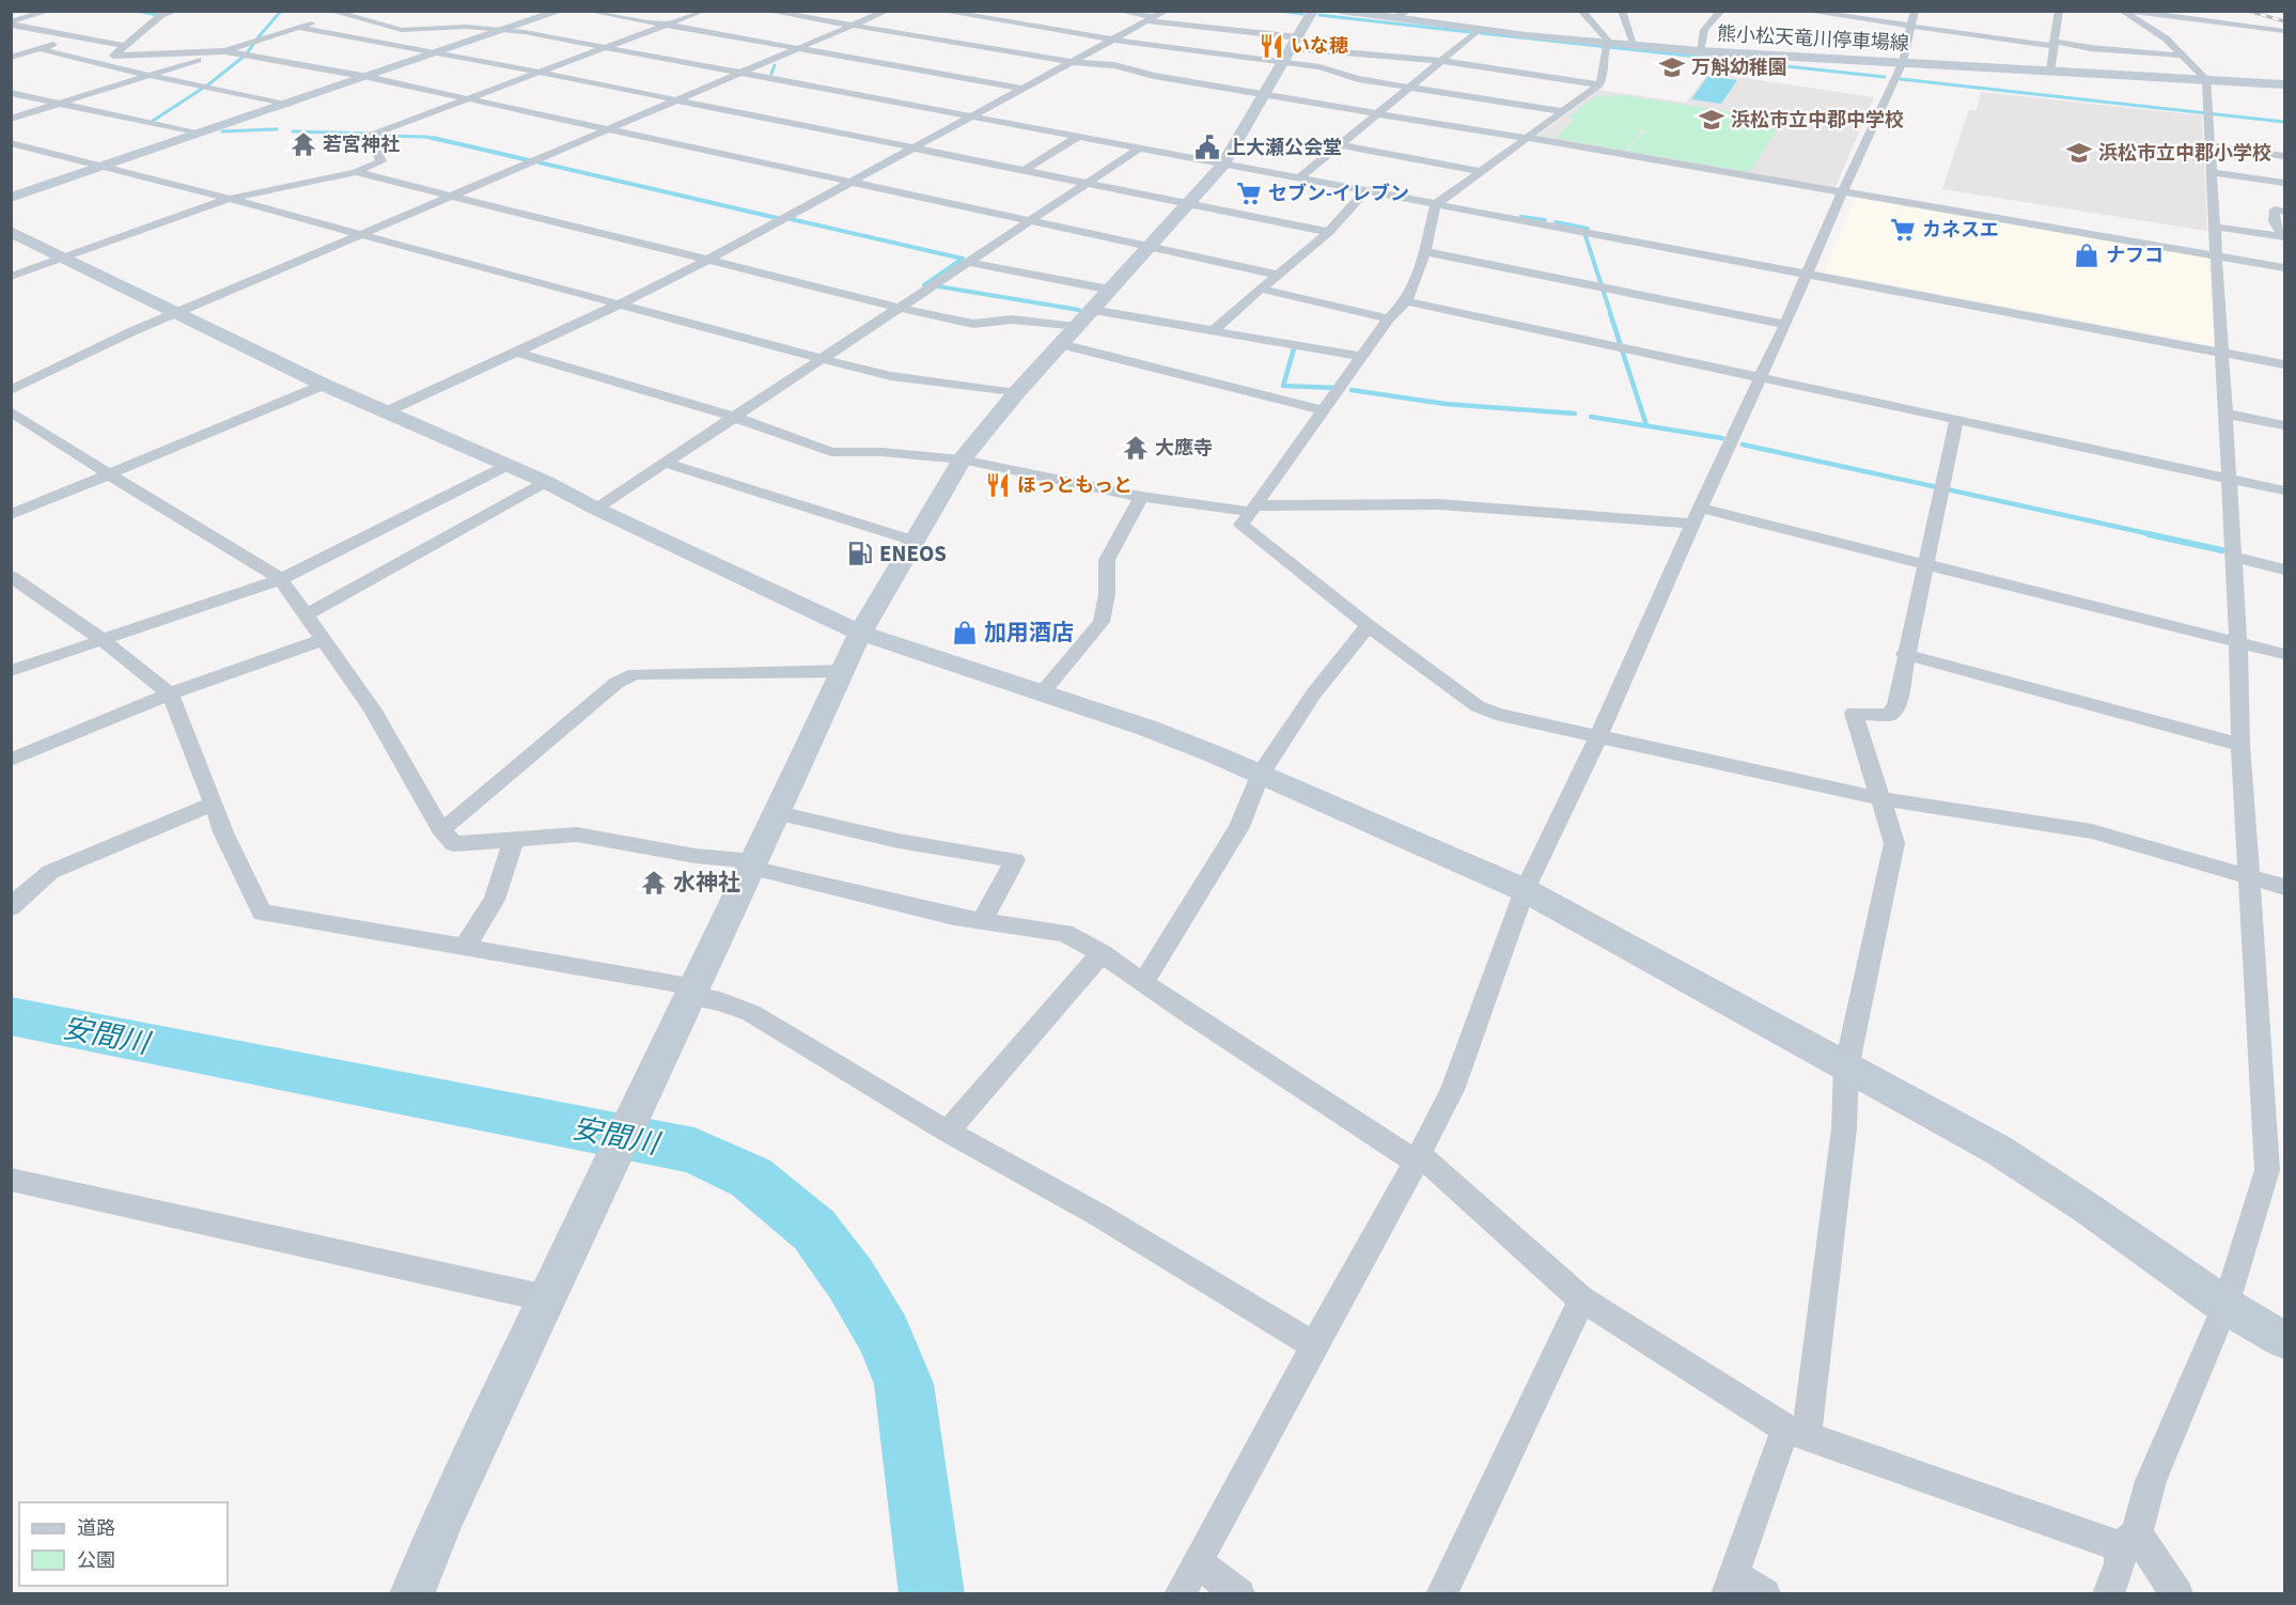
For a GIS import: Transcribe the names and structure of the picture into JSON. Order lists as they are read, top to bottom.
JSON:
{
  "streets": {
    "street": ["熊小松天竜川停車場線"]
  },
  "water": ["安間川"],
  "places": {
    "restaurant": ["いな穂", "ほっともっと"],
    "school or university": ["万斛幼稚園", "浜松市立中郡中学校", "浜松市立中郡小学校"],
    "temple": ["若宮神社", "大應寺", "水神社"],
    "public building": ["上大瀬公会堂"],
    "supermarket": ["セブン-イレブン", "カネスエ"],
    "shop": ["ナフコ", "加用酒店"],
    "fuel station": ["ENEOS"]
  },
  "legend": ["道路", "公園"]
}
